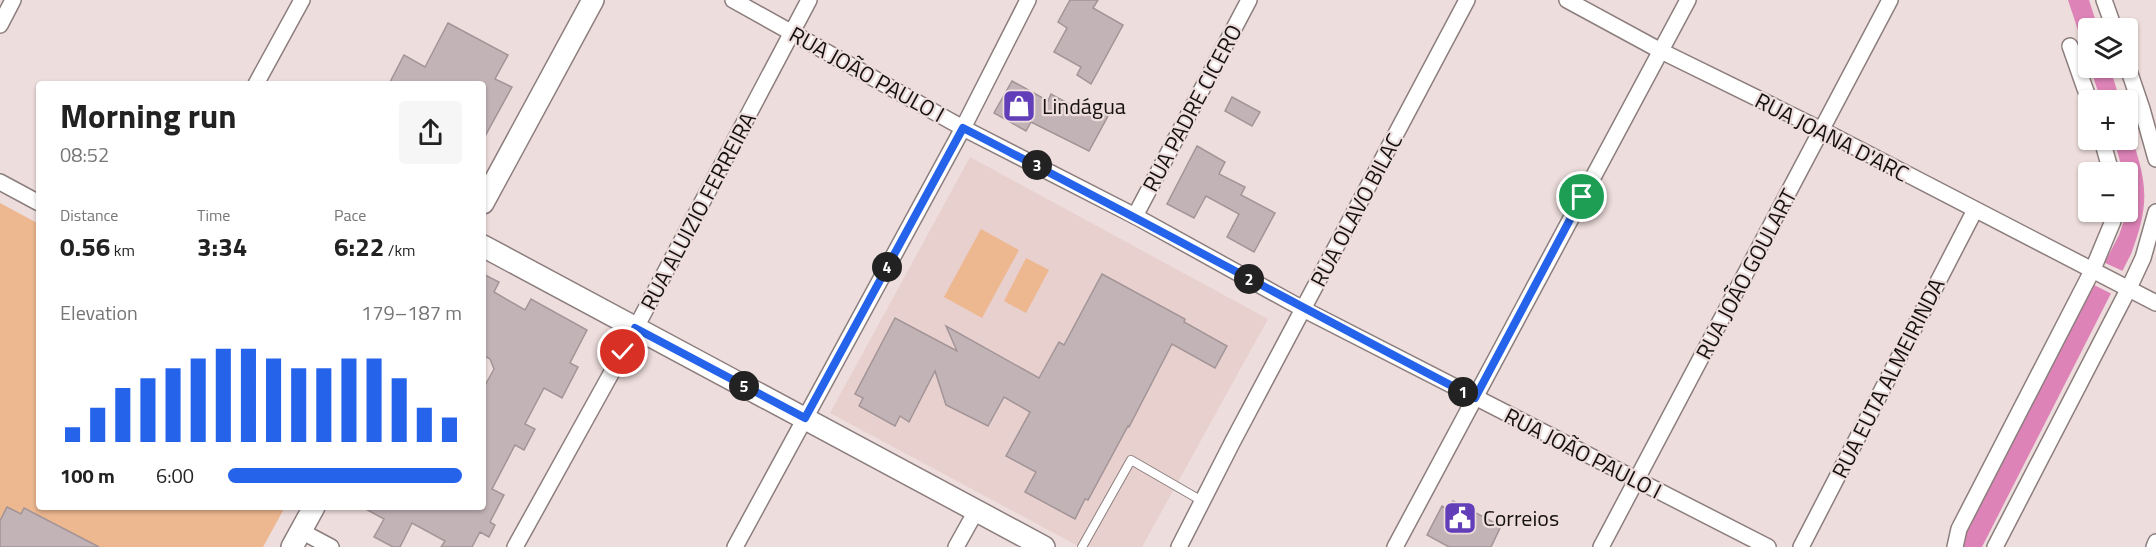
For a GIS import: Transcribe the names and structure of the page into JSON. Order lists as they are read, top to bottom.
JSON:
{
  "streets": {
    "street": [
      "RUA JOÃO PAULO I",
      "RUA PADRE CICERO",
      "RUA JOANA D'ARC",
      "RUA OLAVO BILAC",
      "RUA ALUIZIO FERREIRA",
      "RUA JOÃO GOULART",
      "RUA EUTA ALMEIRINDA"
    ]
  },
  "crossings": [
    ["RUA JOÃO PAULO I", "RUA PADRE CICERO"],
    ["RUA JOÃO PAULO I", "RUA OLAVO BILAC"],
    ["RUA JOÃO PAULO I", "RUA ALUIZIO FERREIRA"],
    ["RUA JOÃO PAULO I", "RUA JOÃO GOULART"],
    ["RUA JOANA D'ARC", "RUA JOÃO GOULART"],
    ["RUA JOANA D'ARC", "RUA EUTA ALMEIRINDA"]
  ],
  "places": {
    "shop": ["Lindágua"],
    "public building": ["Correios"]
  },
  "page": {
    "map_buttons": ["+", "−"],
    "heading": ["Morning run", "08:52"],
    "pins": [
      "3",
      "4",
      "2",
      "5",
      "1"
    ],
    "stats": [
      ["Distance", "0.56 km"],
      ["Time", "3:34"],
      ["Pace", "6:22 /km"]
    ],
    "chart": ["Elevation", "179–187 m"],
    "list": [
      {
        "name": "100 m",
        "note": "6:00"
      }
    ]
  }
}
